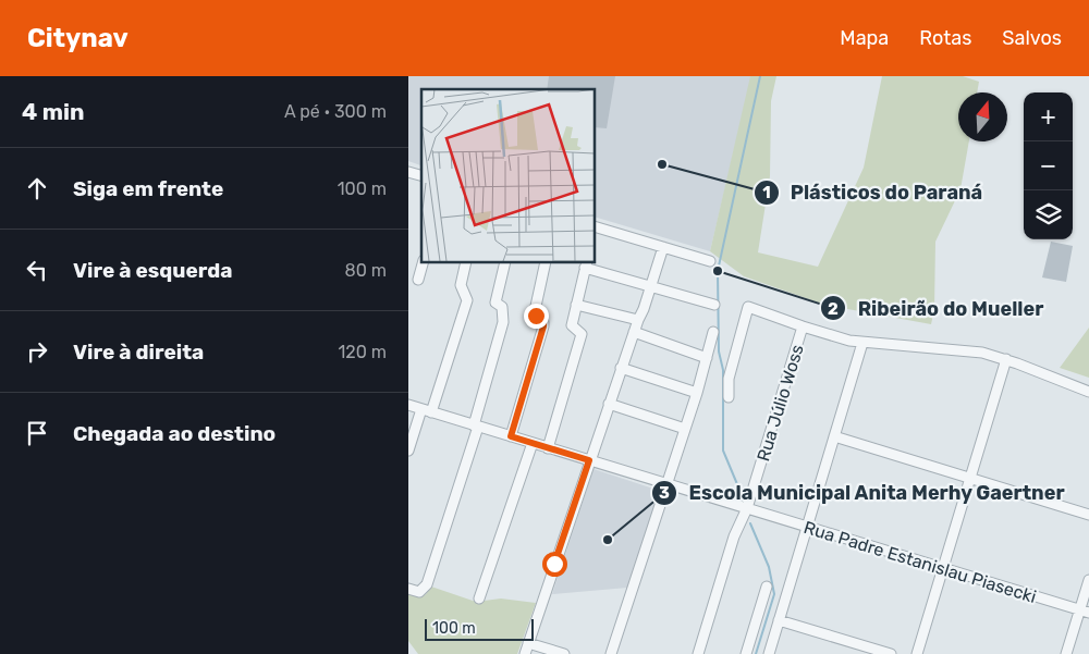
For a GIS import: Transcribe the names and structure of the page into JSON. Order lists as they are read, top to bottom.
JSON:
{
  "streets": {
    "street": ["Rua Júlio Woss", "Rua Padre Estanislau Piasecki"]
  },
  "crossings": [
    ["Rua Júlio Woss", "Rua Padre Estanislau Piasecki"]
  ],
  "places": ["Plásticos do Paraná", "Ribeirão do Mueller", "Escola Municipal Anita Merhy Gaertner"],
  "scale_bar": "100 m",
  "north": "top",
  "page": {
    "header": "Citynav",
    "nav": ["Mapa", "Rotas", "Salvos"],
    "heading": ["4 min", "A pé · 300 m"],
    "map_buttons": ["+", "−"],
    "list": [
      ["Siga em frente", "100 m"],
      ["Vire à esquerda", "80 m"],
      ["Vire à direita", "120 m"],
      "Chegada ao destino"
    ],
    "scale": "100 m"
  }
}
